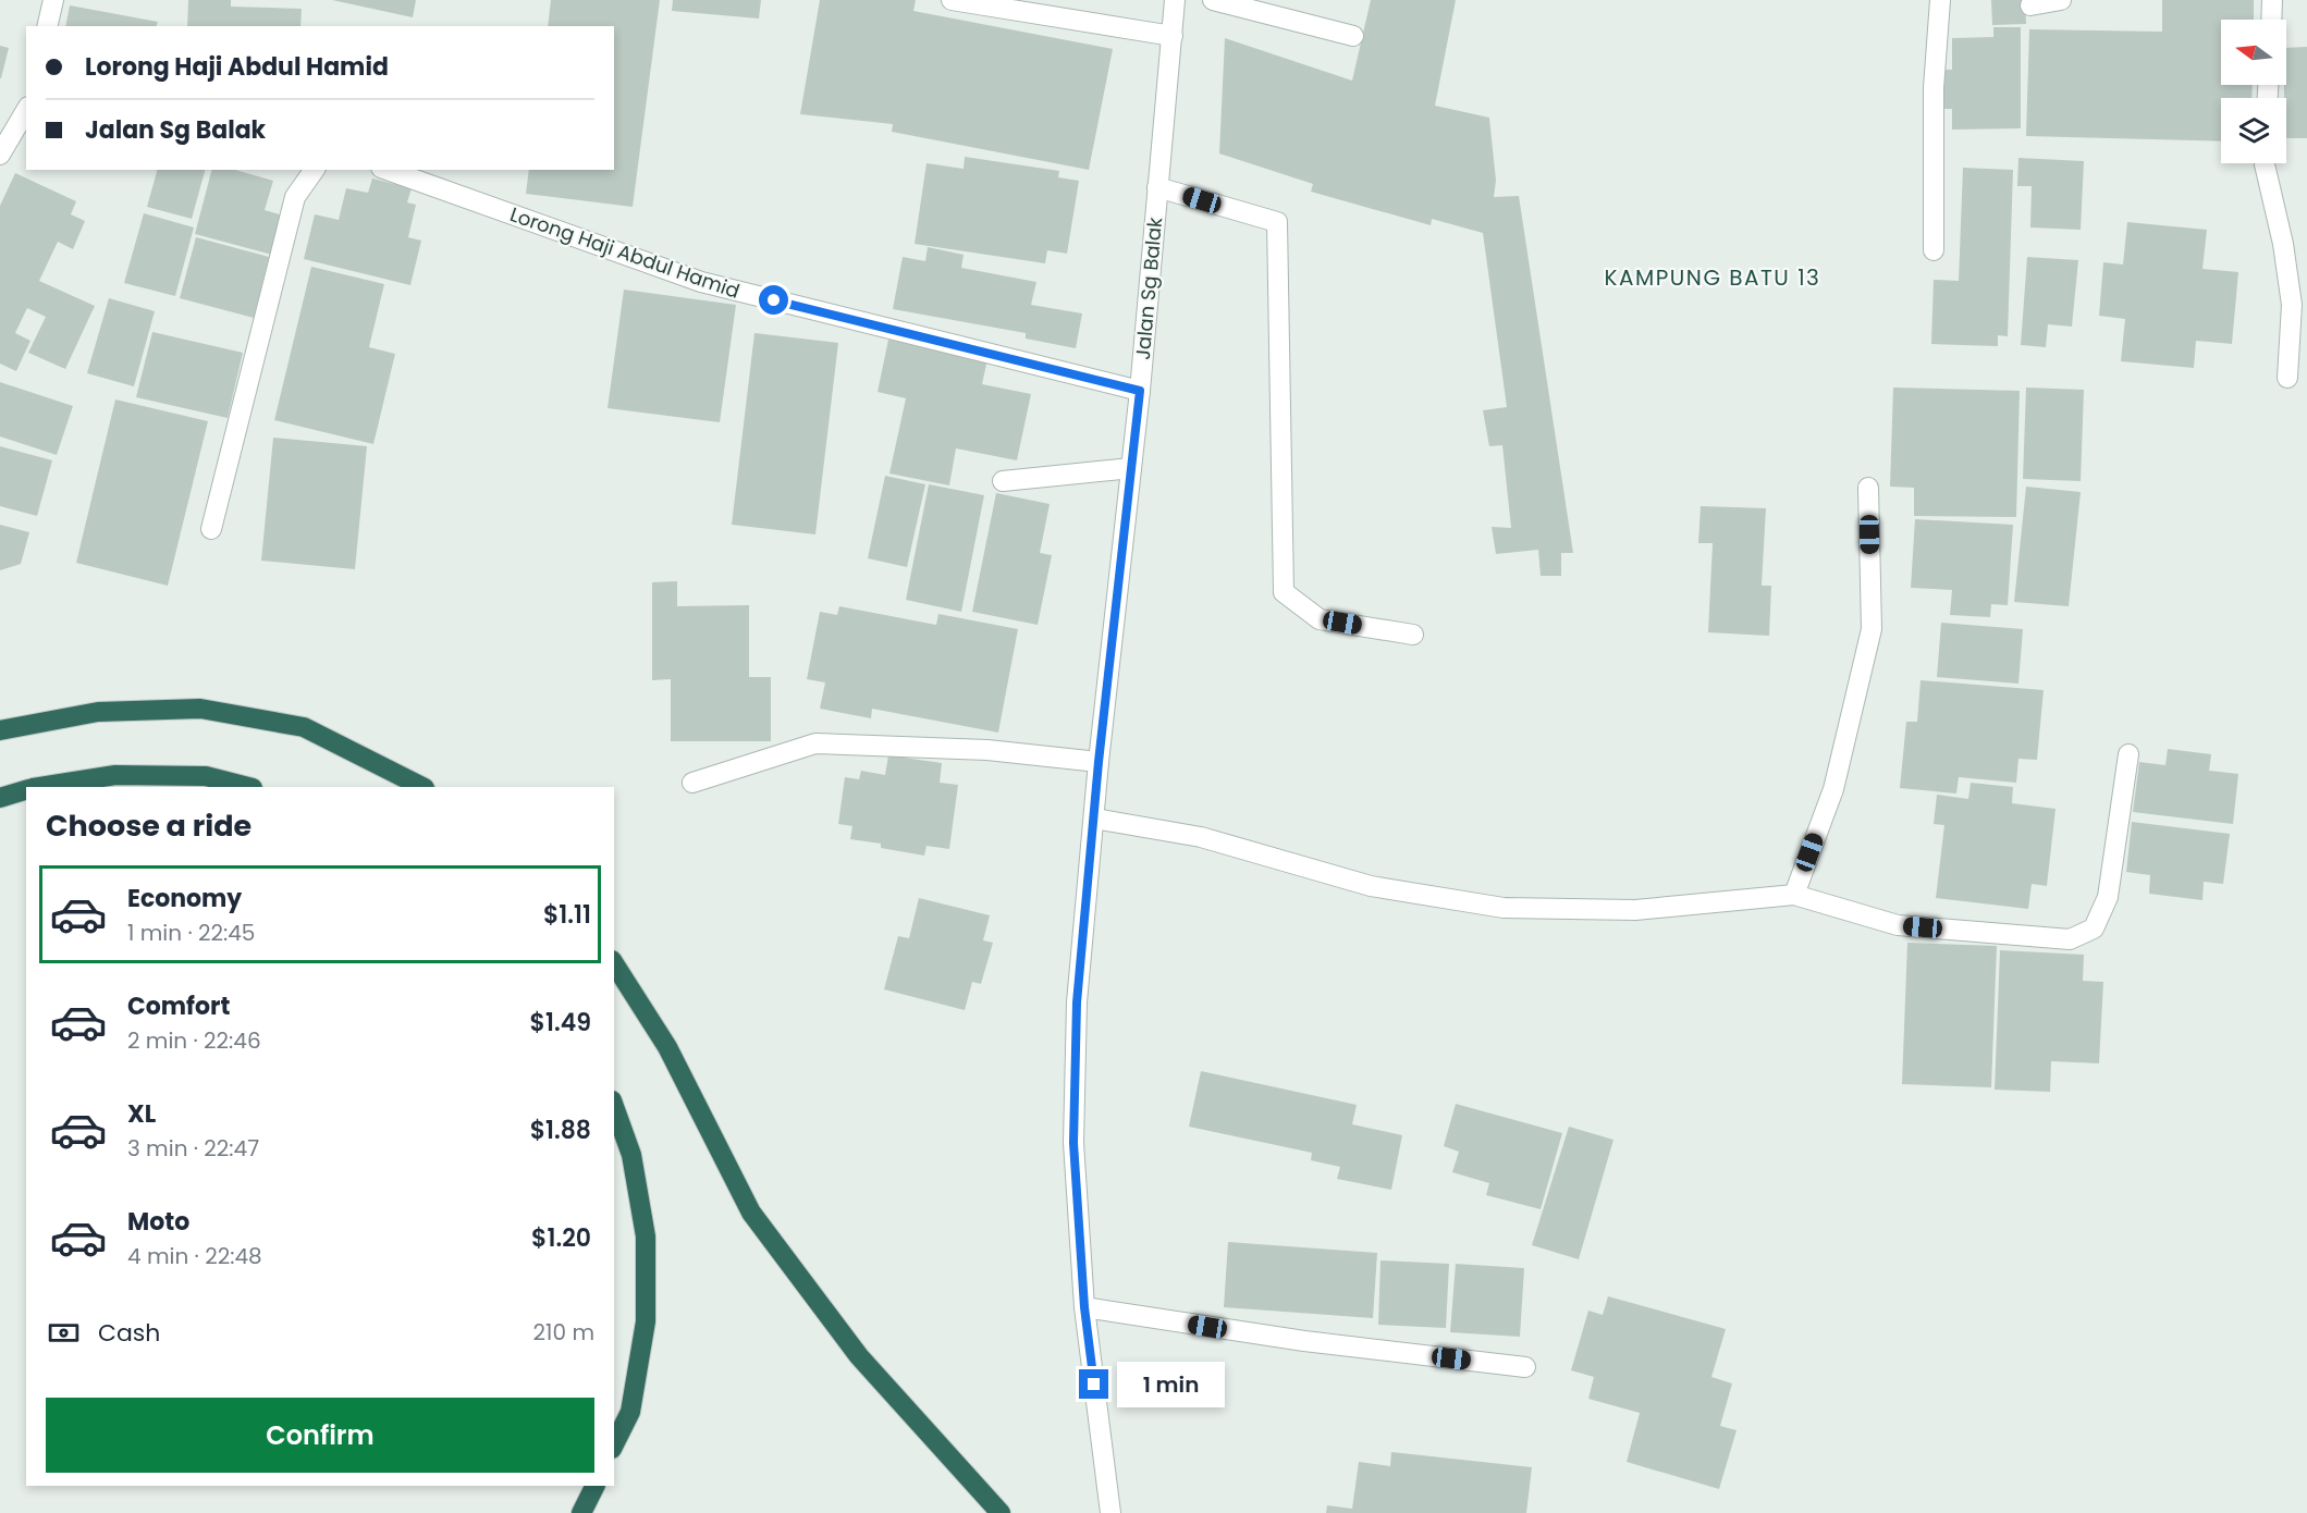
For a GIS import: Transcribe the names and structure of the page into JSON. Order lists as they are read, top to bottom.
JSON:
{
  "streets": {
    "street": ["Lorong Haji Abdul Hamid", "Jalan Sg Balak"]
  },
  "crossings": [
    ["Lorong Haji Abdul Hamid", "Jalan Sg Balak"]
  ],
  "districts": ["KAMPUNG BATU 13"],
  "north": "left",
  "page": {
    "banner": ["Lorong Haji Abdul Hamid", "Jalan Sg Balak"],
    "heading": "Choose a ride",
    "list": [
      {
        "name": "Economy",
        "note": "1 min · 22:45",
        "value": "$1.11"
      },
      {
        "name": "Comfort",
        "note": "2 min · 22:46",
        "value": "$1.49"
      },
      {
        "name": "XL",
        "note": "3 min · 22:47",
        "value": "$1.88"
      },
      {
        "name": "Moto",
        "note": "4 min · 22:48",
        "value": "$1.20"
      }
    ],
    "pay": ["Cash", "210 m"],
    "bubble": "1 min",
    "buttons": "Confirm"
  }
}
